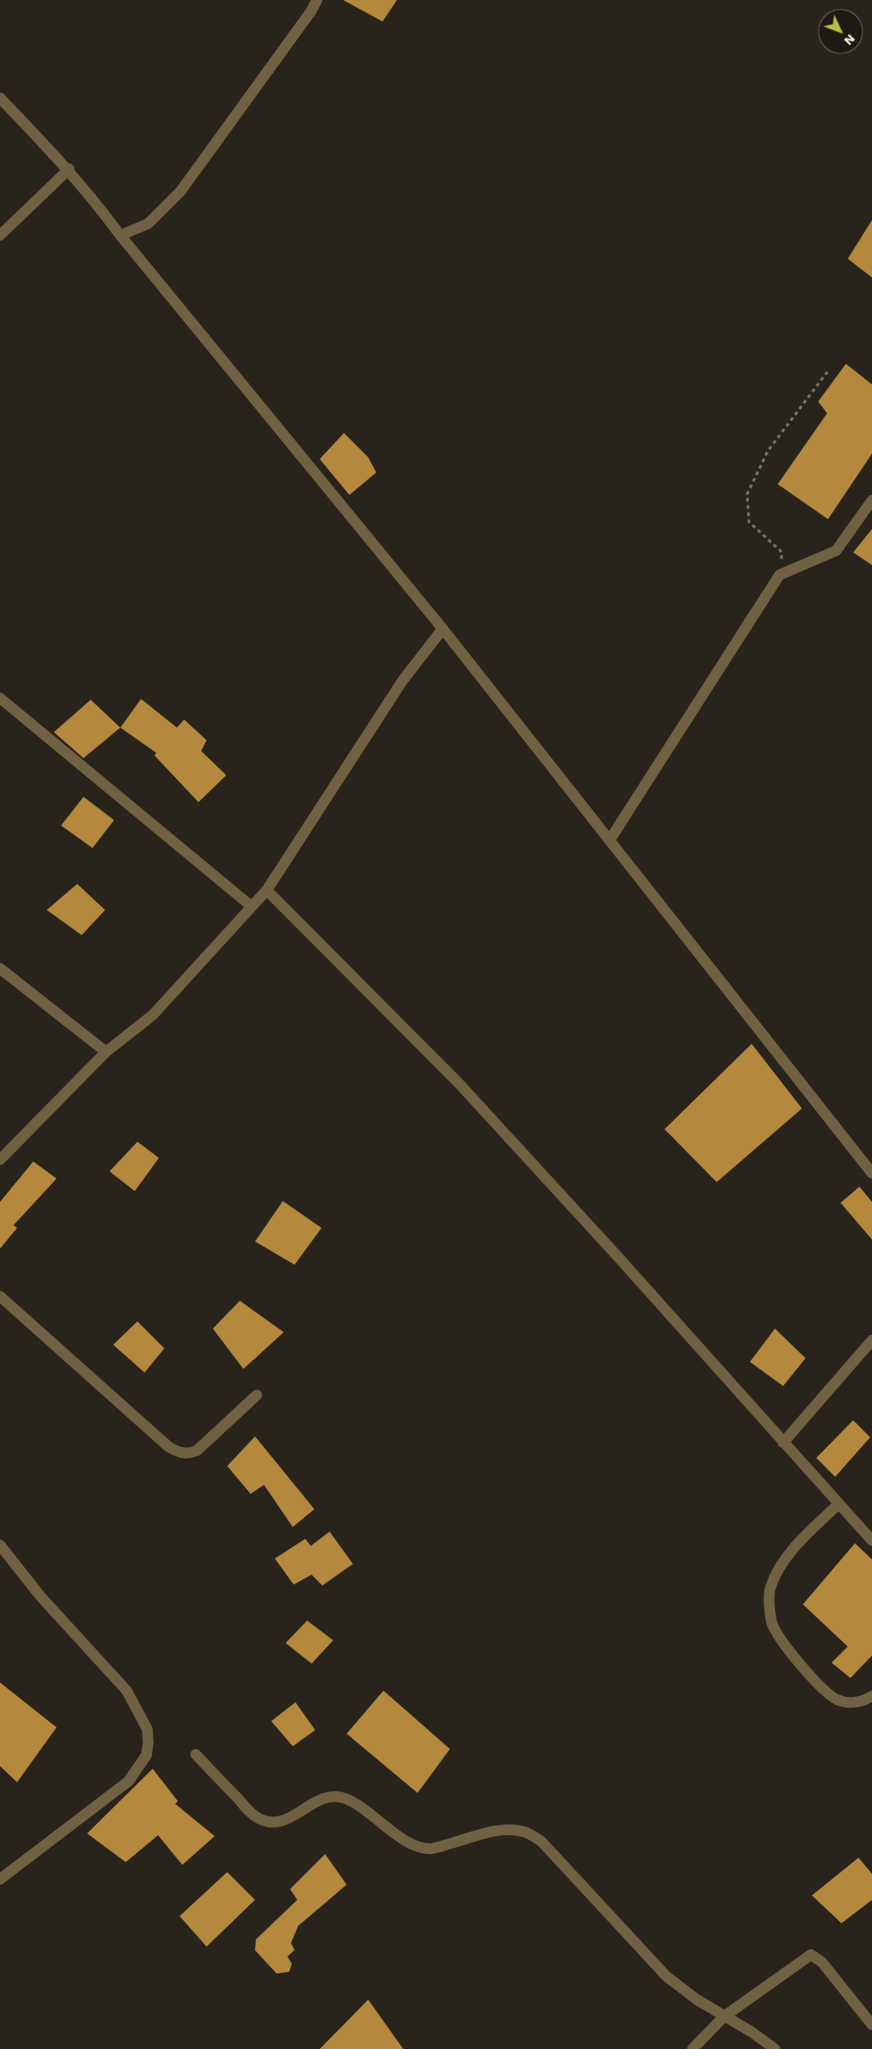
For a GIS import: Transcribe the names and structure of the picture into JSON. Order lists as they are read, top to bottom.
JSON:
{
  "north": "bottom right"
}
